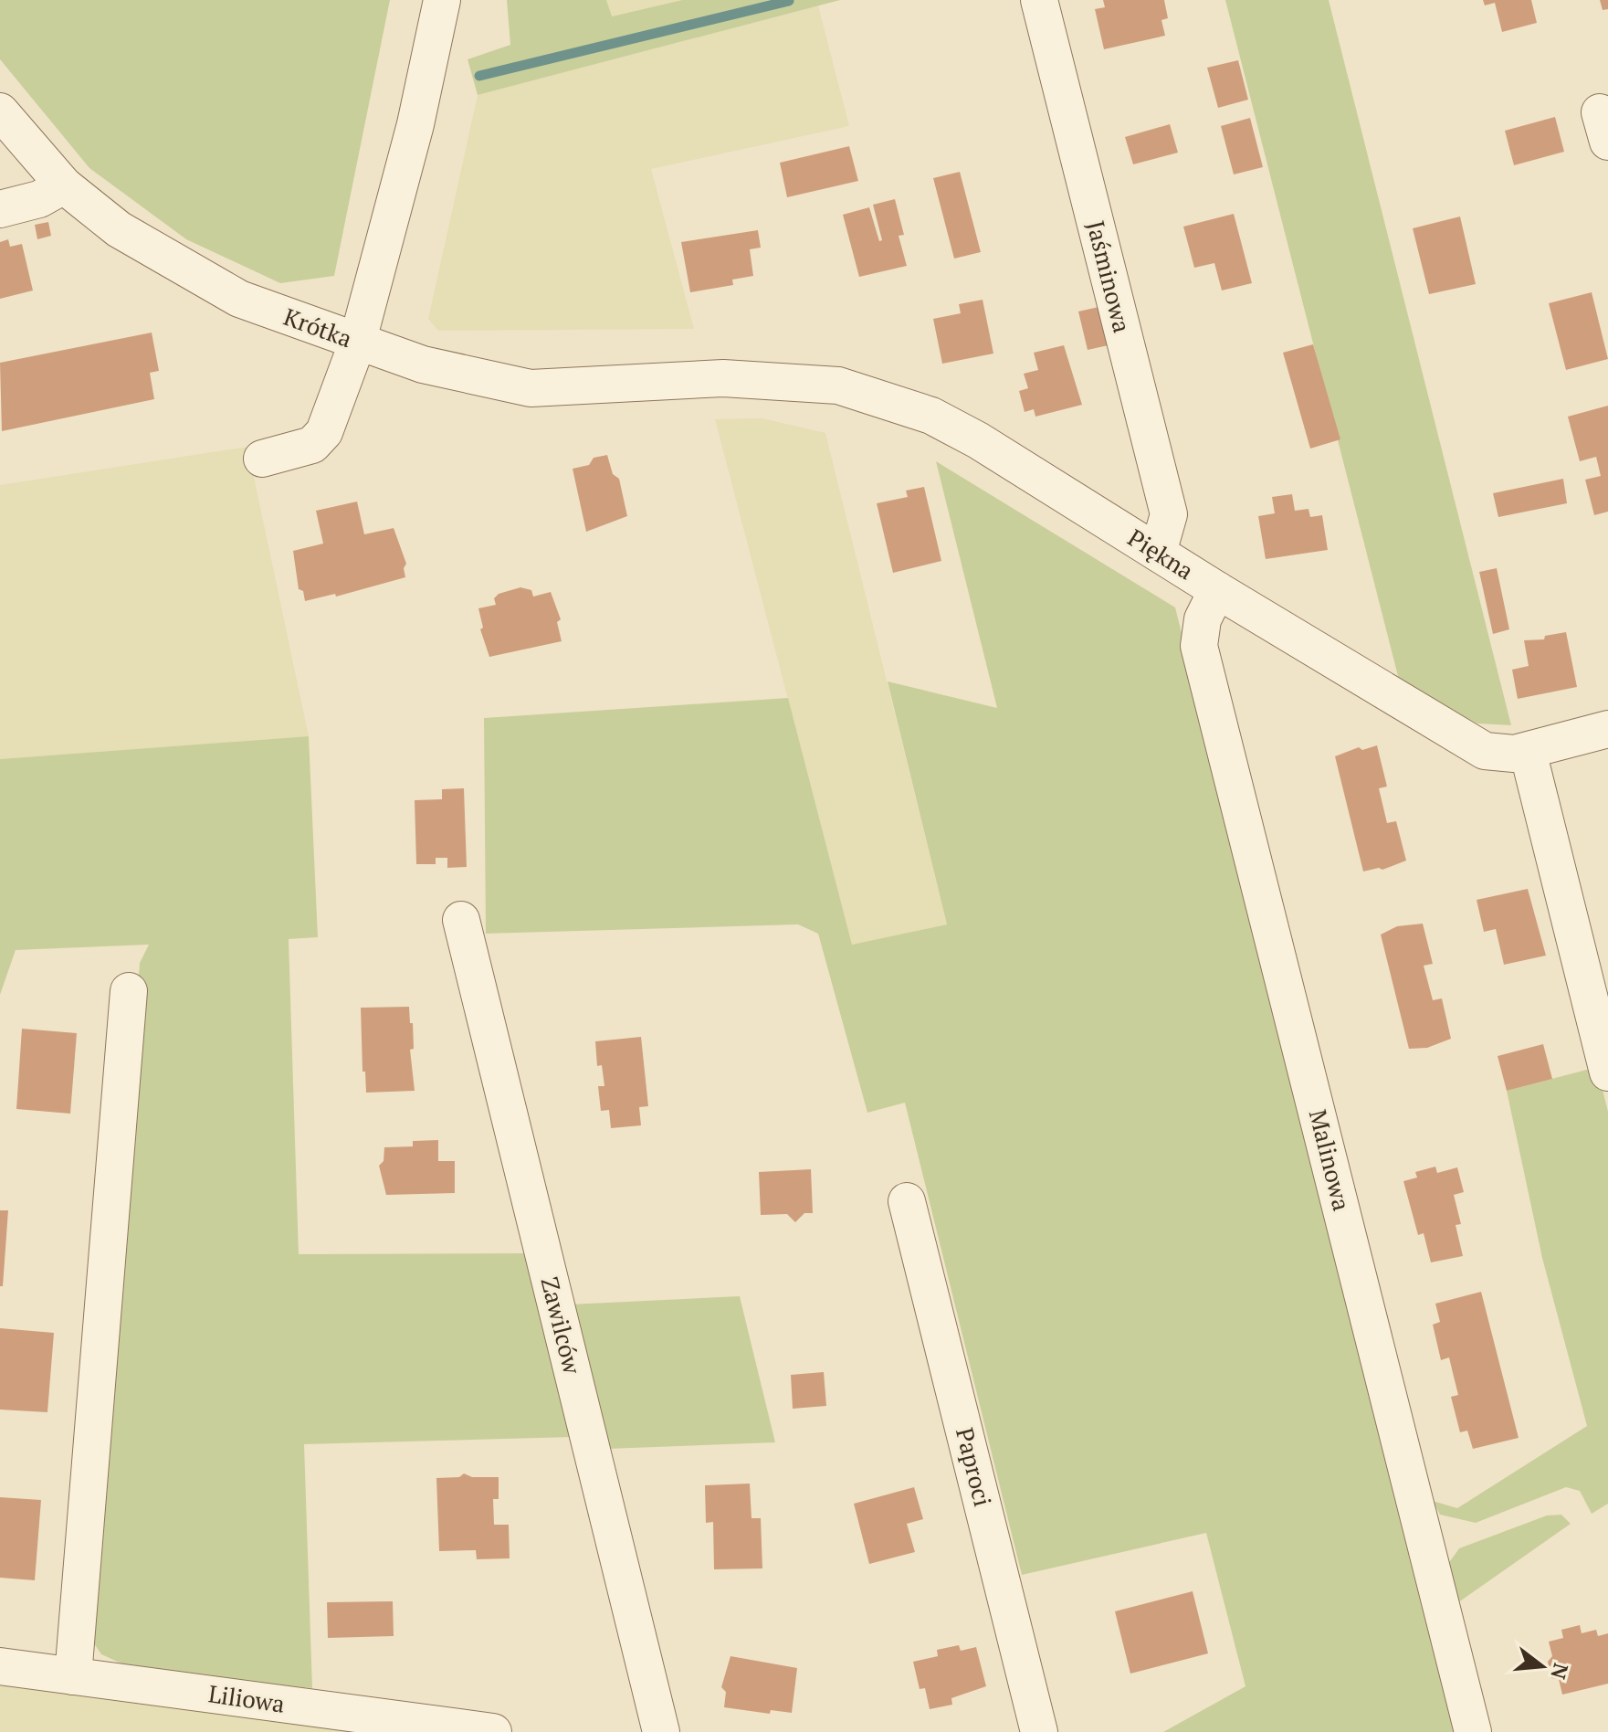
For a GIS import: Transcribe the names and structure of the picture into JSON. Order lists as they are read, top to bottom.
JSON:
{
  "streets": {
    "street": [
      "Jaśminowa",
      "Krótka",
      "Piękna",
      "Malinowa",
      "Zawilców",
      "Paproci",
      "Liliowa"
    ]
  },
  "crossings": [
    ["Jaśminowa", "Piękna"],
    ["Krótka", "Piękna"],
    ["Piękna", "Malinowa"]
  ],
  "north": "right"
}
